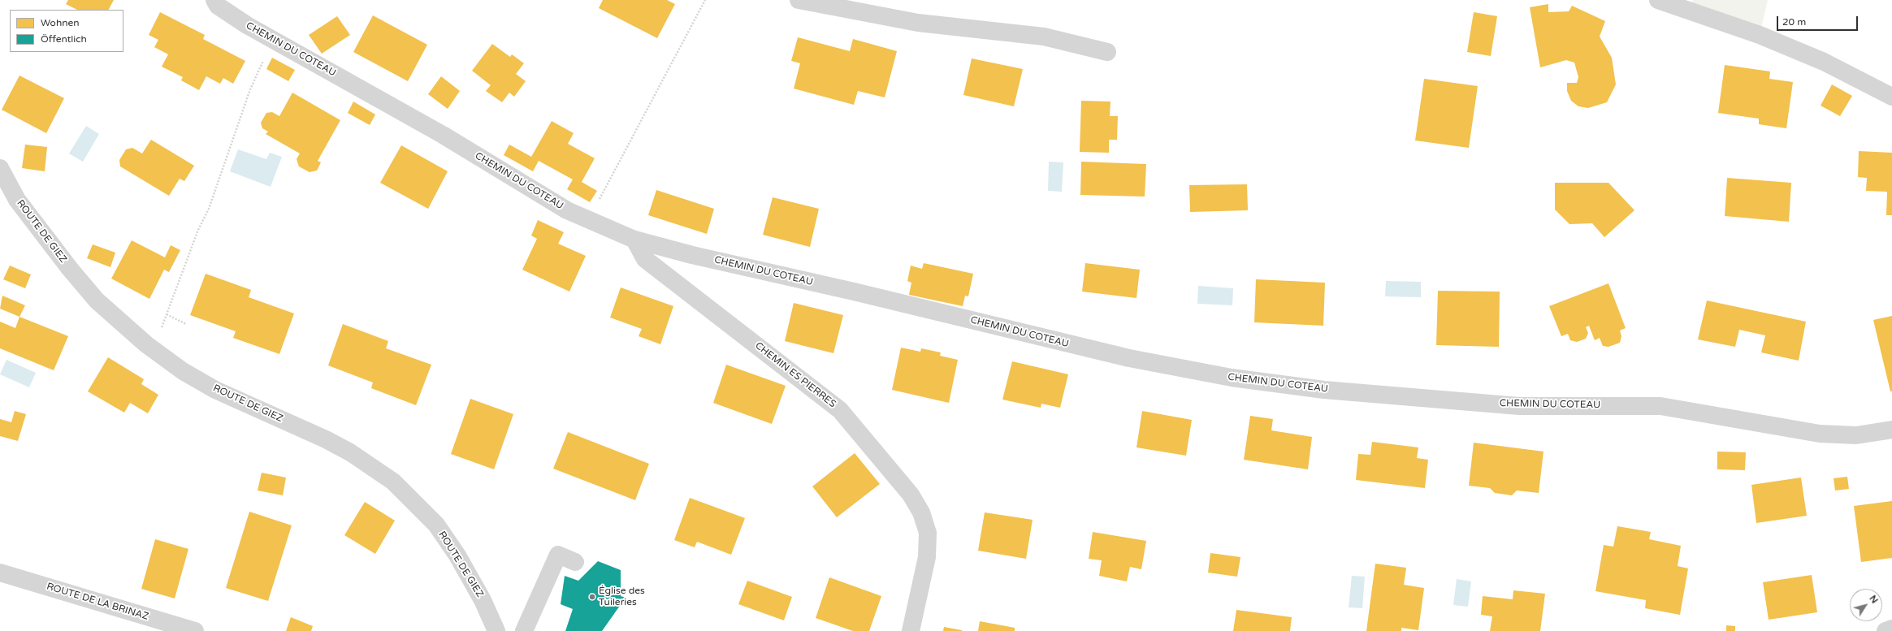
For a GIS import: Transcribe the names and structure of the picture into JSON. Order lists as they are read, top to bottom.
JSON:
{
  "streets": {
    "street": [
      "CHEMIN DU COTEAU",
      "ROUTE DE GIEZ",
      "CHEMIN ES PIERRES",
      "ROUTE DE LA BRINAZ"
    ]
  },
  "crossings": [
    ["CHEMIN DU COTEAU", "CHEMIN ES PIERRES"]
  ],
  "places": ["Église des Tuileries"],
  "legend": ["Wohnen", "Öffentlich"],
  "scale_bar": "20 m",
  "north": "top right"
}
